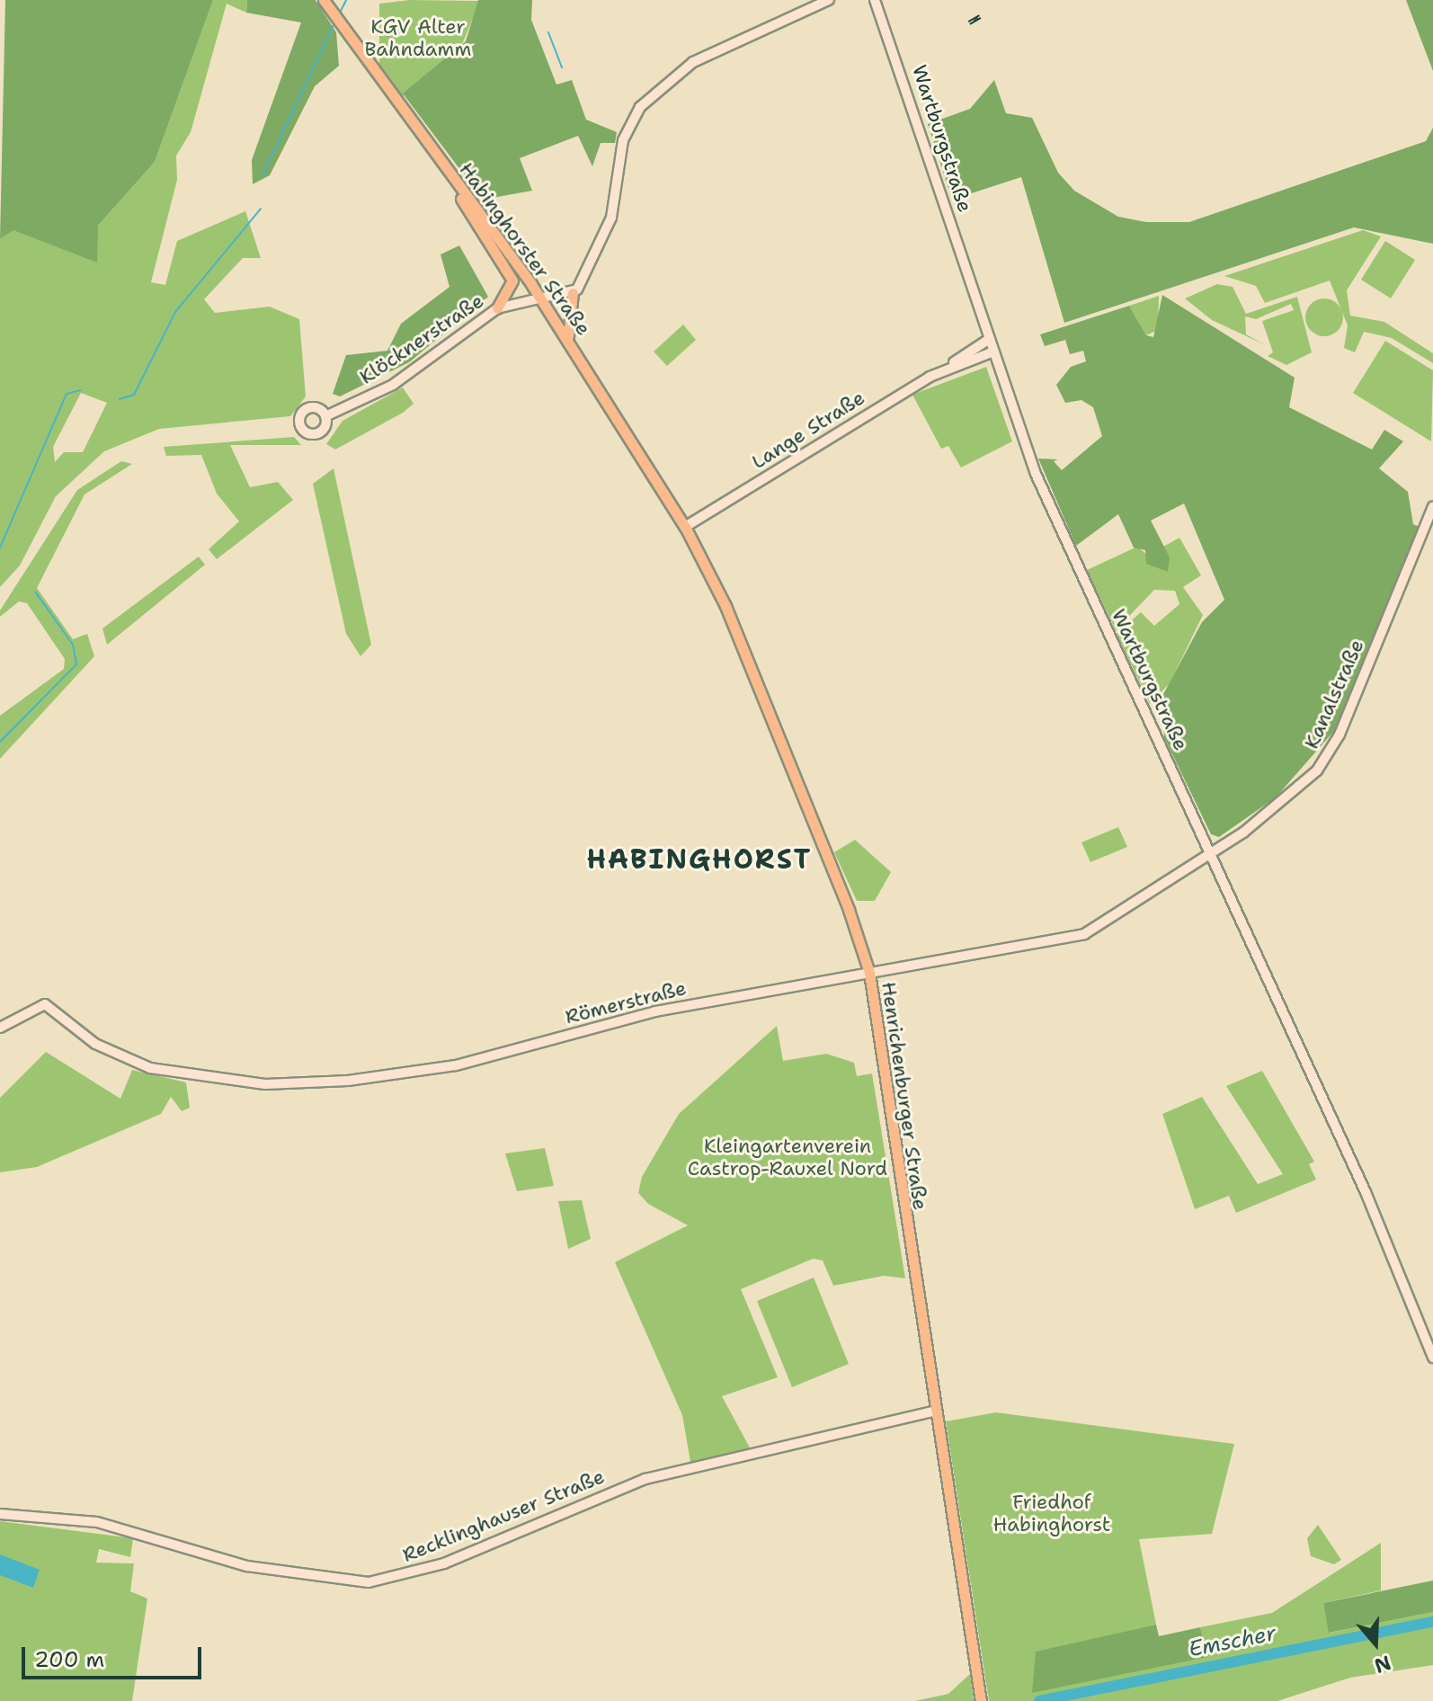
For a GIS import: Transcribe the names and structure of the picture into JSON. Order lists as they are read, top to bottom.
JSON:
{
  "streets": {
    "main road": [
      "Wartburgstraße",
      "Habinghorster Straße",
      "Klöcknerstraße",
      "Lange Straße",
      "Kanalstraße",
      "Römerstraße",
      "Henrichenburger Straße",
      "Recklinghauser Straße"
    ]
  },
  "crossings": [
    ["Wartburgstraße", "Lange Straße"],
    ["Wartburgstraße", "Kanalstraße"],
    ["Wartburgstraße", "Römerstraße"],
    ["Habinghorster Straße", "Klöcknerstraße"],
    ["Habinghorster Straße", "Lange Straße"],
    ["Habinghorster Straße", "Henrichenburger Straße"],
    ["Lange Straße", "Henrichenburger Straße"],
    ["Kanalstraße", "Römerstraße"],
    ["Römerstraße", "Henrichenburger Straße"],
    ["Henrichenburger Straße", "Recklinghauser Straße"]
  ],
  "districts": ["HABINGHORST"],
  "water": ["Emscher"],
  "parks": ["KGV Alter Bahndamm", "Kleingartenverein Castrop-Rauxel Nord", "Friedhof Habinghorst"],
  "scale_bar": "200 m",
  "north": "bottom"
}
